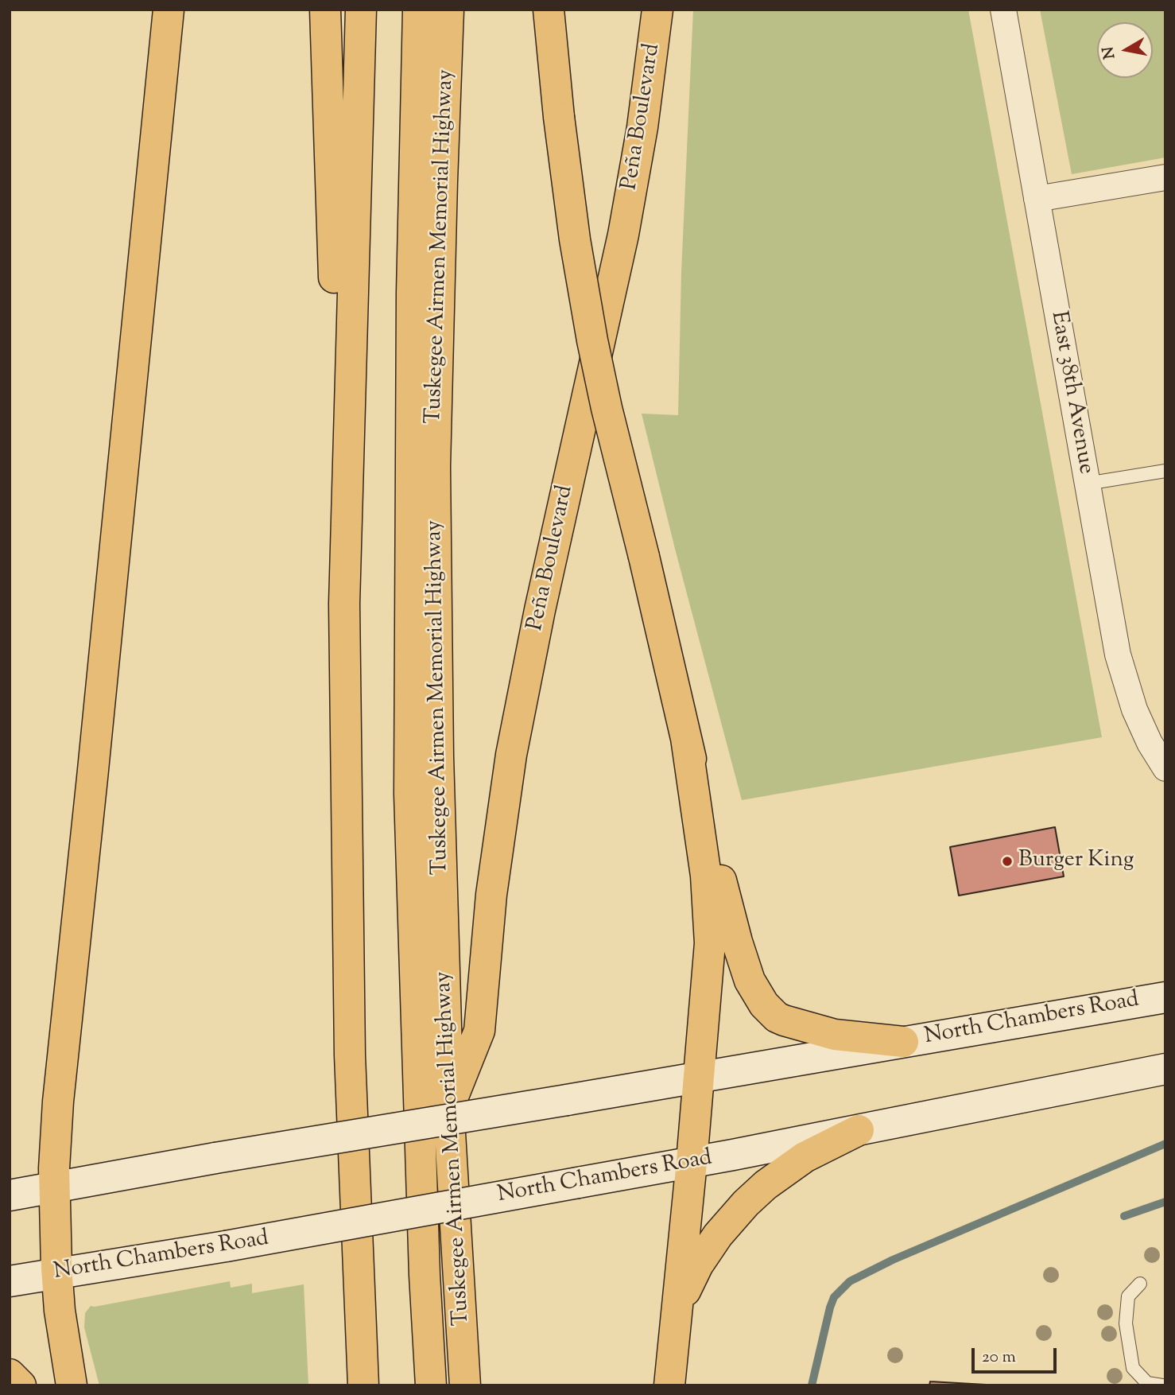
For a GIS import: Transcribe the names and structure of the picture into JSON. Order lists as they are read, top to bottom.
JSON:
{
  "streets": {
    "highway": ["Peña Boulevard", "Tuskegee Airmen Memorial Highway"],
    "main road": ["North Chambers Road"],
    "street": ["East 38th Avenue"]
  },
  "crossings": [
    ["Peña Boulevard", "Tuskegee Airmen Memorial Highway"]
  ],
  "places": ["Burger King"],
  "scale_bar": "20 m",
  "north": "left"
}
